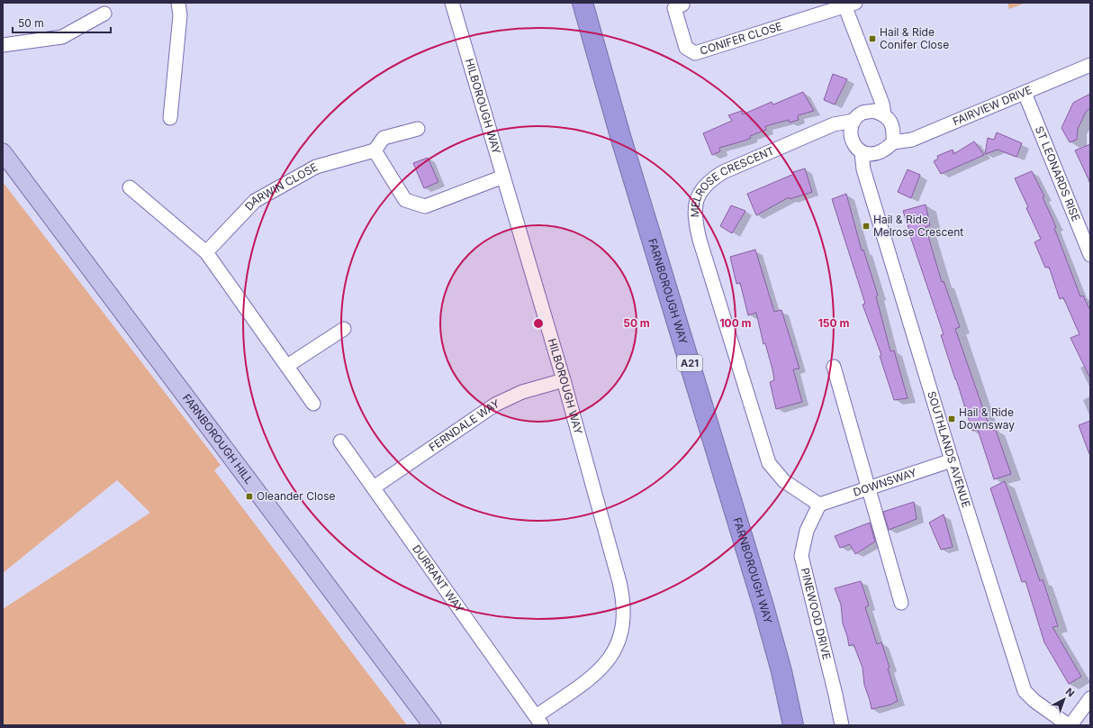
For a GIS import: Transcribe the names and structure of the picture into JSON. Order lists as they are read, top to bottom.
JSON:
{
  "streets": {
    "highway": ["FARNBOROUGH WAY", "A21"],
    "main road": ["FARNBOROUGH HILL"],
    "street": [
      "CONIFER CLOSE",
      "HILBOROUGH WAY",
      "FAIRVIEW DRIVE",
      "ST LEONARDS RISE",
      "MELROSE CRESCENT",
      "DARWIN CLOSE",
      "FERNDALE WAY",
      "SOUTHLANDS AVENUE",
      "DOWNSWAY",
      "DURRANT WAY",
      "PINEWOOD DRIVE"
    ]
  },
  "crossings": [
    ["HILBOROUGH WAY", "FERNDALE WAY"],
    ["HILBOROUGH WAY", "DURRANT WAY"],
    ["FAIRVIEW DRIVE", "ST LEONARDS RISE"],
    ["FAIRVIEW DRIVE", "MELROSE CRESCENT"],
    ["FAIRVIEW DRIVE", "SOUTHLANDS AVENUE"],
    ["MELROSE CRESCENT", "SOUTHLANDS AVENUE"],
    ["MELROSE CRESCENT", "DOWNSWAY"],
    ["MELROSE CRESCENT", "PINEWOOD DRIVE"],
    ["FERNDALE WAY", "DURRANT WAY"],
    ["SOUTHLANDS AVENUE", "DOWNSWAY"],
    ["DOWNSWAY", "PINEWOOD DRIVE"]
  ],
  "places": {
    "transit": [
      "Hail & Ride Conifer Close",
      "Hail & Ride Melrose Crescent",
      "Hail & Ride Downsway",
      "Oleander Close"
    ]
  },
  "scale_bar": "50 m",
  "north": "top right",
  "rings": ["50 m", "100 m", "150 m"]
}
